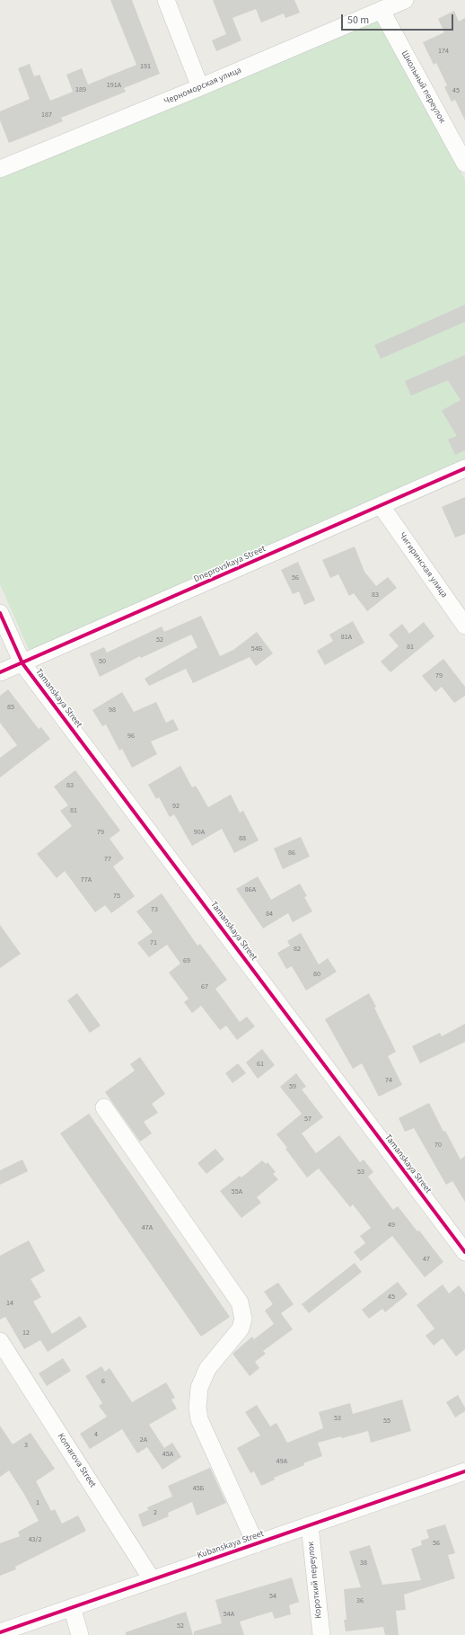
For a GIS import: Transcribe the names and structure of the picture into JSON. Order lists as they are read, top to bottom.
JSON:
{
  "streets": {
    "street": [
      "Черноморская улица",
      "Школьный переулок",
      "Dneprovskaya Street",
      "Чигиринская улица",
      "Tamanskaya Street",
      "Komarova Street",
      "Kubanskaya Street",
      "Короткий переулок"
    ]
  },
  "crossings": [
    ["Черноморская улица", "Школьный переулок"],
    ["Dneprovskaya Street", "Чигиринская улица"],
    ["Dneprovskaya Street", "Tamanskaya Street"],
    ["Komarova Street", "Kubanskaya Street"],
    ["Kubanskaya Street", "Короткий переулок"]
  ],
  "house_numbers": [
    "174",
    "191",
    "191А",
    "189",
    "45",
    "187",
    "56",
    "83",
    "81А",
    "52",
    "81",
    "54Б",
    "50",
    "79",
    "85",
    "98",
    "96",
    "83",
    "92",
    "81",
    "79",
    "90А",
    "88",
    "86",
    "77",
    "77А",
    "86А",
    "75",
    "73",
    "84",
    "71",
    "82",
    "69",
    "80",
    "67",
    "61",
    "74",
    "59",
    "57",
    "70",
    "53",
    "55А",
    "49",
    "47А",
    "47",
    "45",
    "14",
    "12",
    "6",
    "53",
    "55",
    "4",
    "2А",
    "3",
    "45А",
    "49А",
    "45Б",
    "1",
    "2",
    "43/2",
    "56",
    "38",
    "54",
    "36",
    "54А",
    "52"
  ],
  "scale_bar": "50 m"
}
